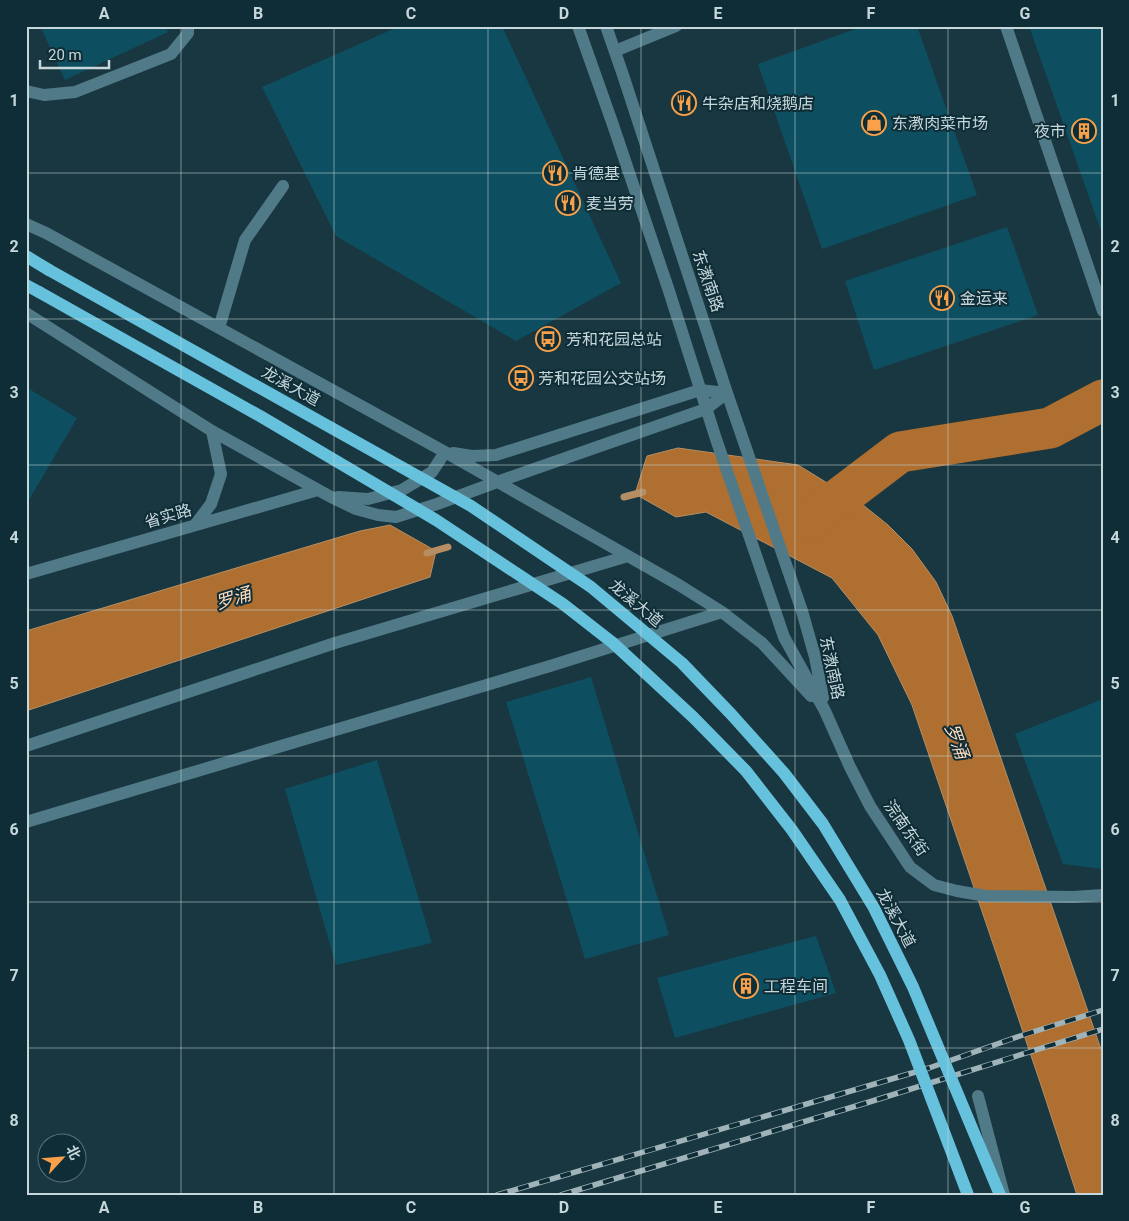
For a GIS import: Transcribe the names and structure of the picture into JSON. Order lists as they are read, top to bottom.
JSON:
{
  "streets": {
    "main road": ["龙溪大道"],
    "street": ["东漖南路", "省实路", "浣南东街"]
  },
  "crossings": [
    ["东漖南路", "浣南东街"]
  ],
  "water": ["罗涌"],
  "places": {
    "restaurant": [
      "牛杂店和烧鹅店",
      "肯德基",
      "麦当劳",
      "金运来"
    ],
    "shop": ["东漖肉菜市场"],
    "building": ["夜市", "工程车间"],
    "bus stop": ["芳和花园总站", "芳和花园公交站场"]
  },
  "scale_bar": "20 m",
  "north": "top right",
  "grid": {
    "columns": [
      "A",
      "B",
      "C",
      "D",
      "E",
      "F",
      "G"
    ],
    "rows": [
      "1",
      "2",
      "3",
      "4",
      "5",
      "6",
      "7",
      "8"
    ]
  }
}
